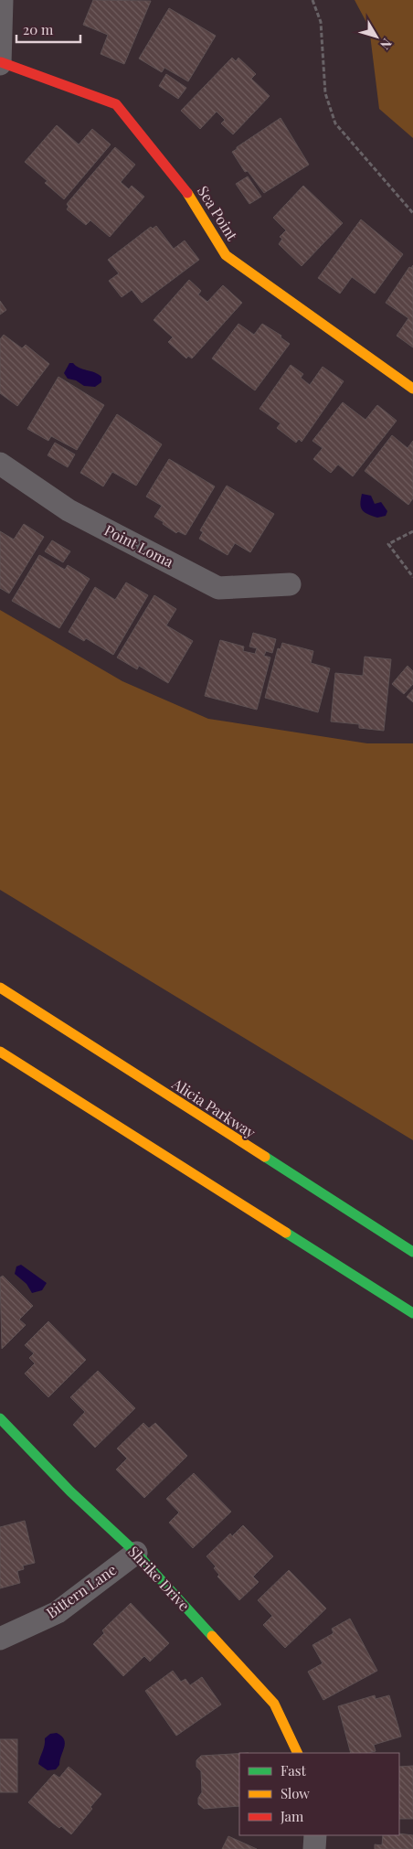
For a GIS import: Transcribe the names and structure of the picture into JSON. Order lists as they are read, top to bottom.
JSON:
{
  "streets": {
    "street": [
      "Sea Point",
      "Point Loma",
      "Alicia Parkway",
      "Shrike Drive",
      "Bittern Lane"
    ]
  },
  "crossings": [
    ["Shrike Drive", "Bittern Lane"]
  ],
  "legend": ["Fast", "Slow", "Jam"],
  "scale_bar": "20 m",
  "north": "bottom right"
}
